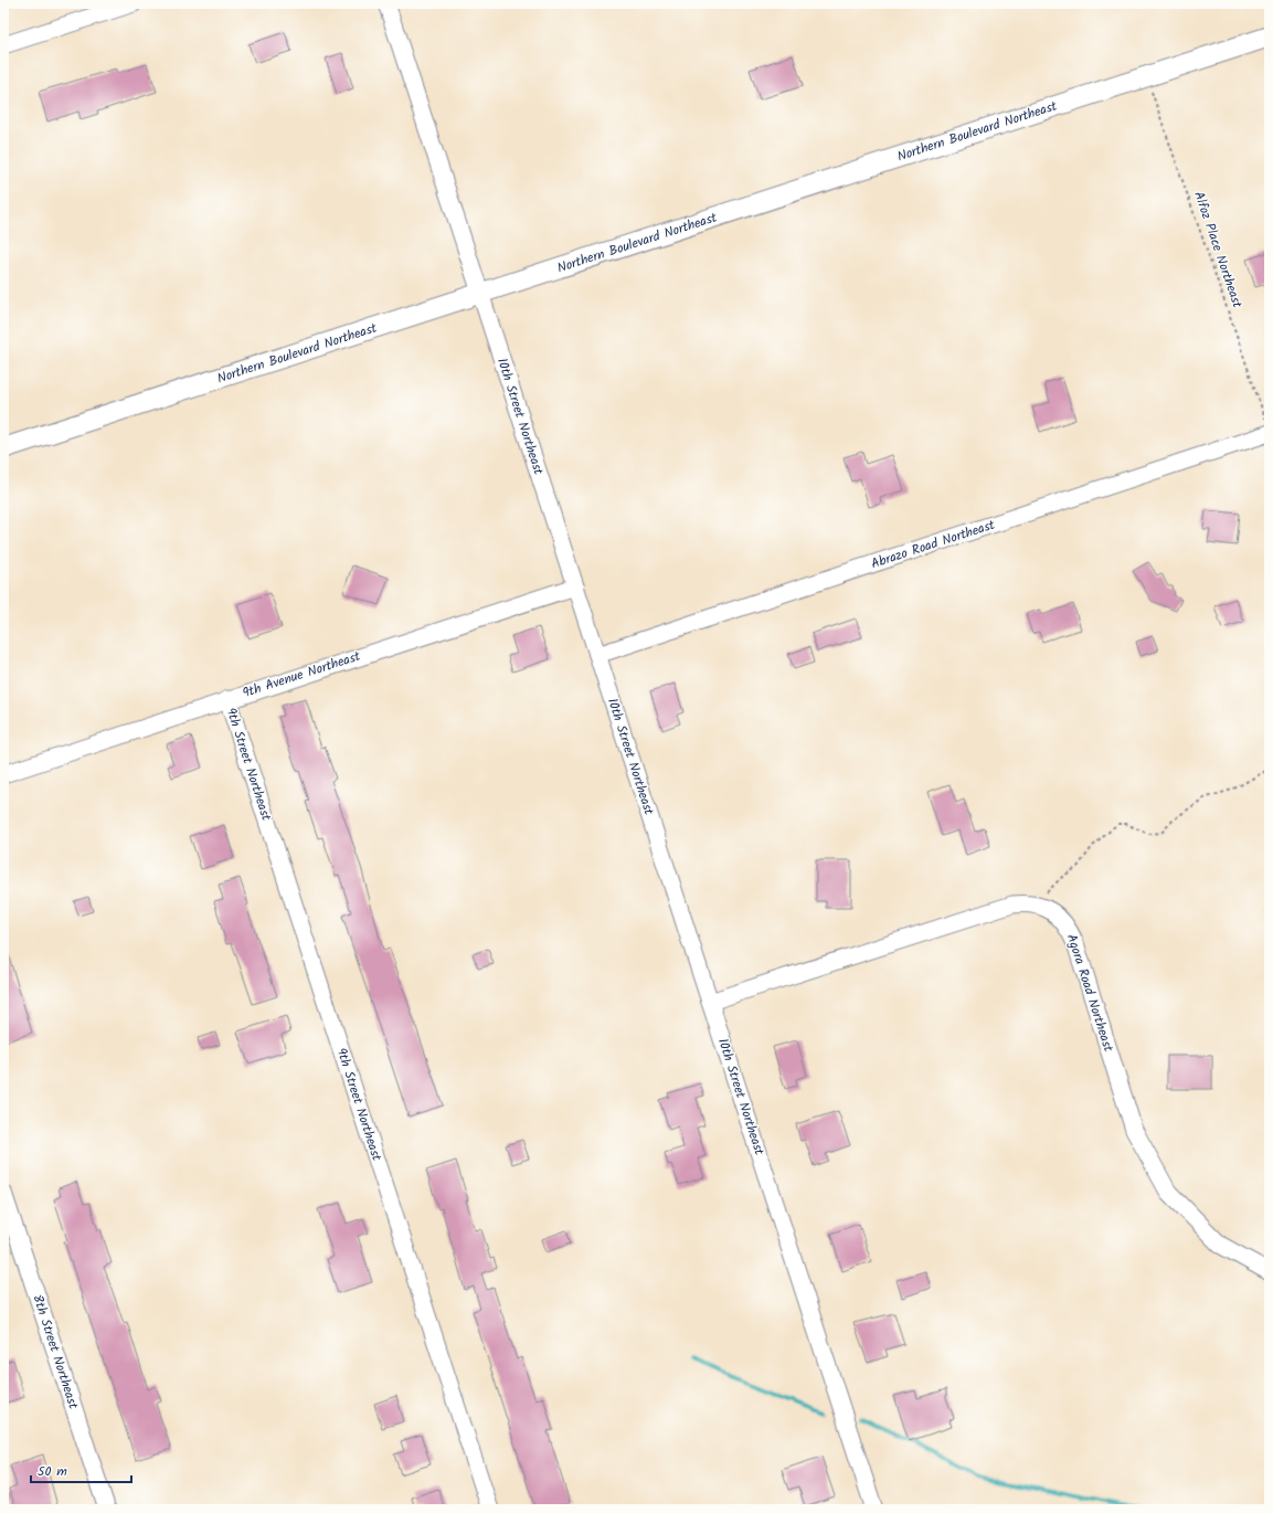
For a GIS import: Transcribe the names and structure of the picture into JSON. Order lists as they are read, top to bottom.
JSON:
{
  "streets": {
    "main road": ["Northern Boulevard Northeast"],
    "street": [
      "10th Street Northeast",
      "Abrazo Road Northeast",
      "9th Avenue Northeast",
      "9th Street Northeast",
      "Agora Road Northeast",
      "8th Street Northeast"
    ],
    "path": ["Alfoz Place Northeast"]
  },
  "crossings": [
    ["Northern Boulevard Northeast", "Alfoz Place Northeast"],
    ["Northern Boulevard Northeast", "10th Street Northeast"],
    ["Alfoz Place Northeast", "Abrazo Road Northeast"],
    ["10th Street Northeast", "Abrazo Road Northeast"],
    ["10th Street Northeast", "9th Avenue Northeast"],
    ["9th Avenue Northeast", "9th Street Northeast"]
  ],
  "scale_bar": "50 m"
}
